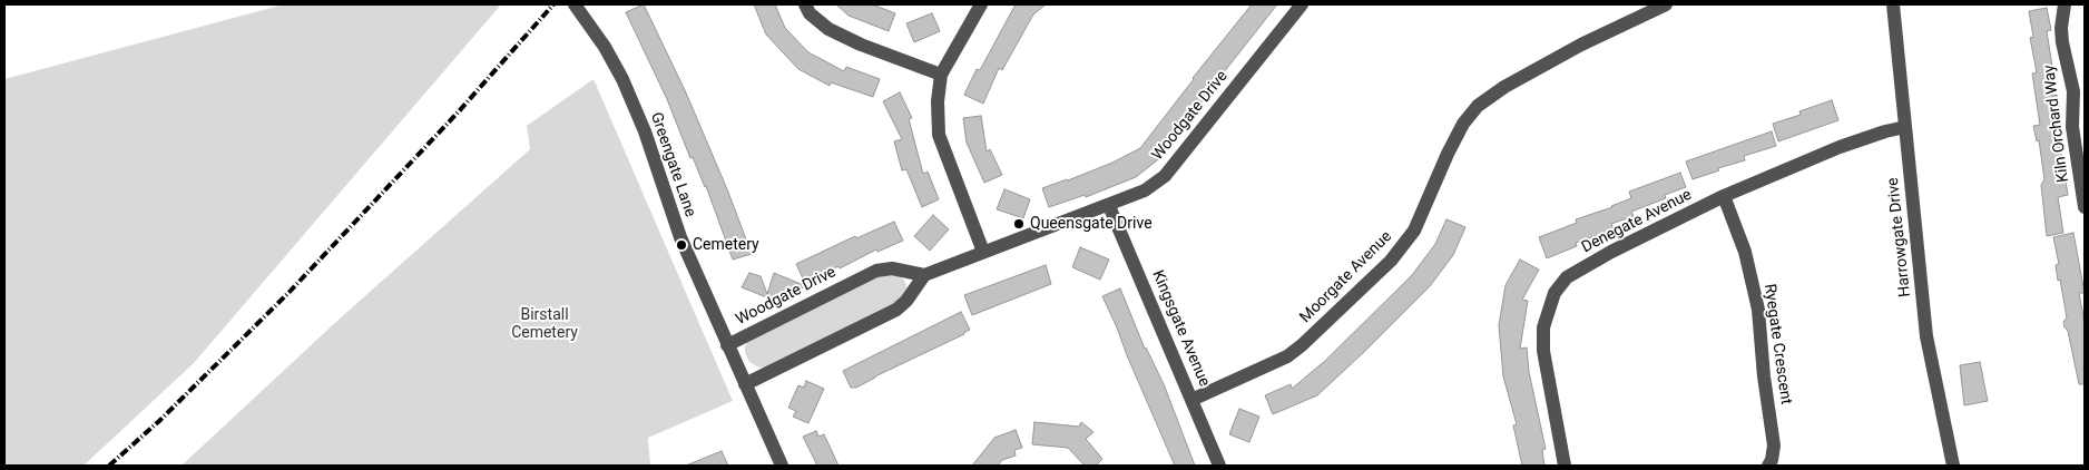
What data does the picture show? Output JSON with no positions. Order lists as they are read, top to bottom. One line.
{"streets":{"street":["Woodgate Drive","Kiln Orchard Way","Greengate Lane","Denegate Avenue","Harrowgate Drive","Moorgate Avenue","Kingsgate Avenue","Ryegate Crescent"]},"crossings":[["Woodgate Drive","Greengate Lane"],["Woodgate Drive","Kingsgate Avenue"],["Denegate Avenue","Harrowgate Drive"],["Denegate Avenue","Ryegate Crescent"],["Moorgate Avenue","Kingsgate Avenue"]],"parks":["Birstall Cemetery"],"places":["Queensgate Drive","Cemetery"]}
